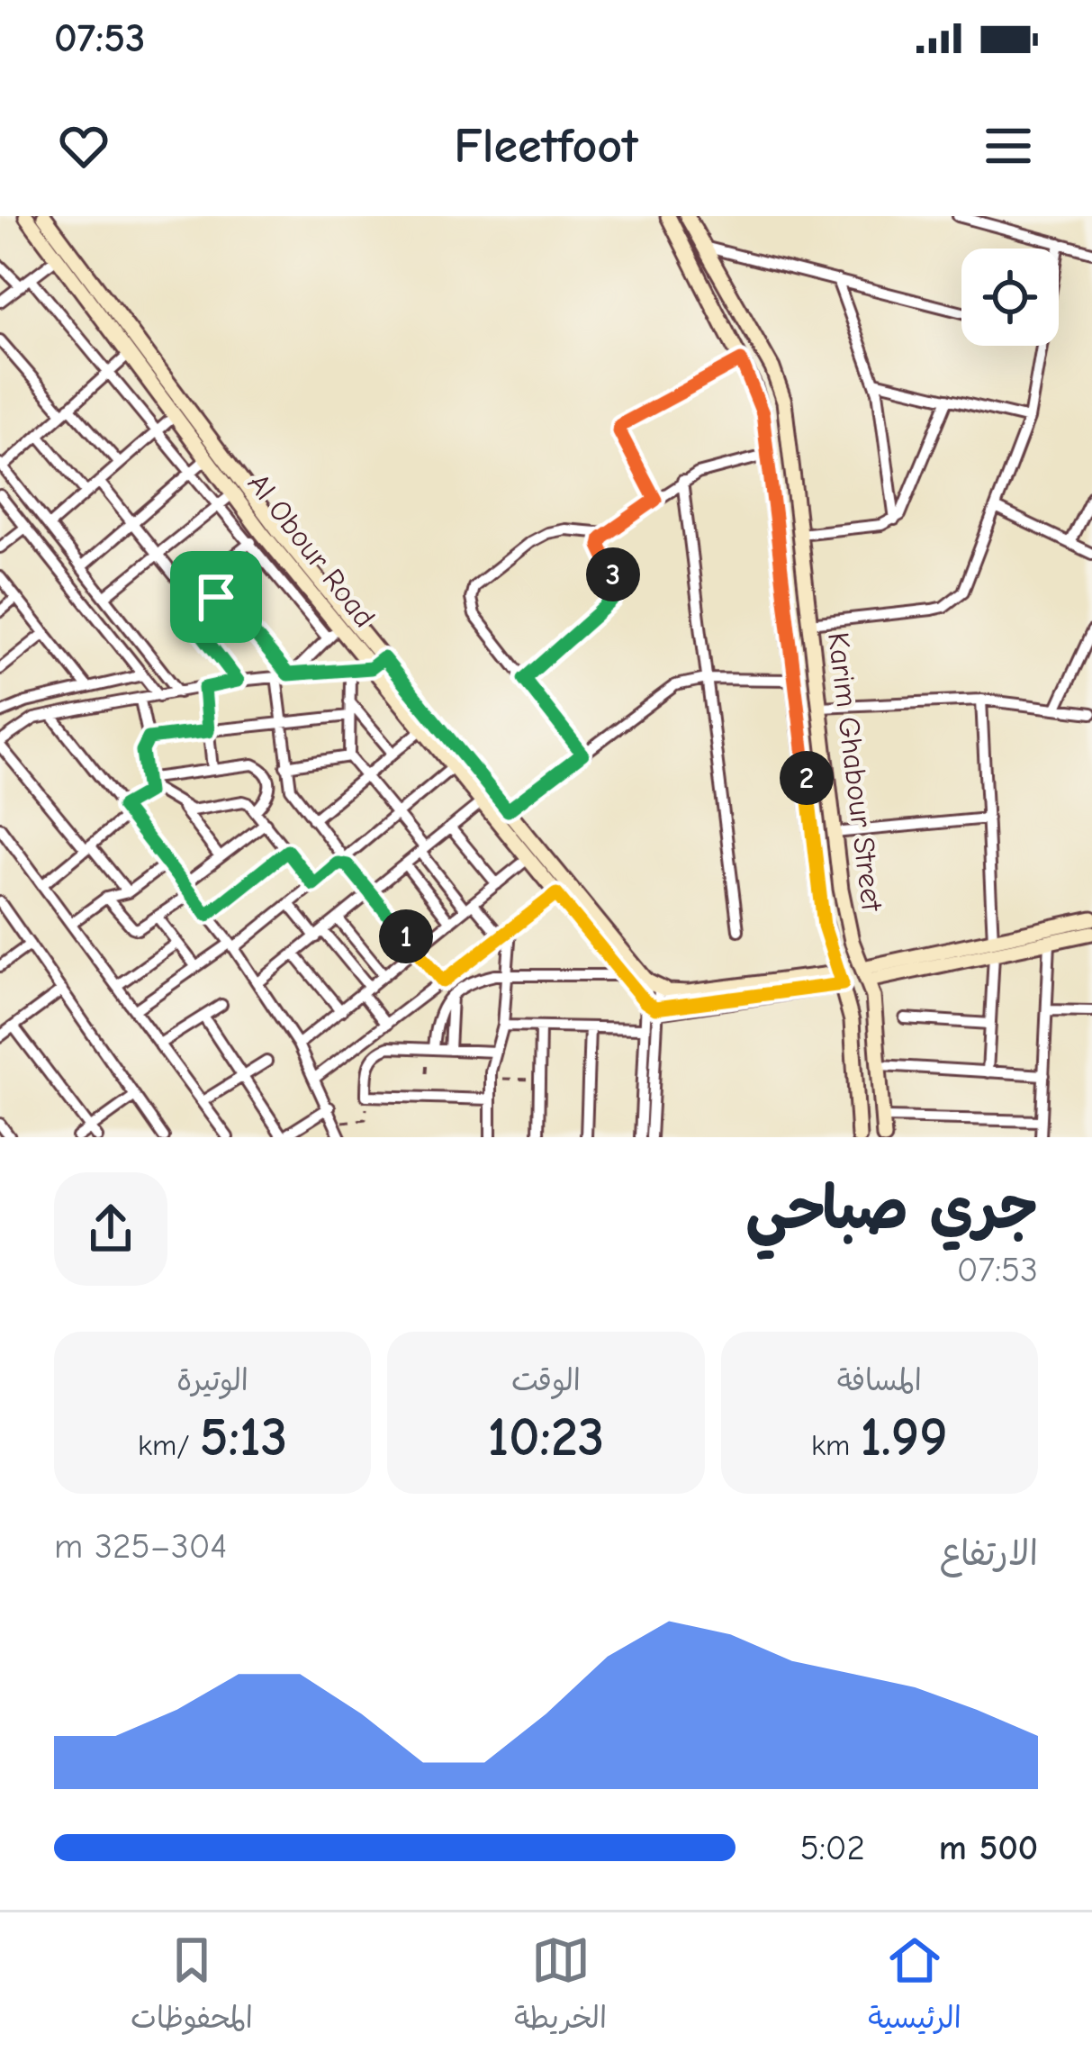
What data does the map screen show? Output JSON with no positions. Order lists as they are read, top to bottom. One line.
{"streets":{"street":["Al Obour Road","Karim Ghabour Street"]},"page":{"status":"07:53","header":"Fleetfoot","pins":["3","2","1"],"heading":["جري صباحي","07:53"],"stats":[["المسافة","1.99 km"],["الوقت","10:23"],["الوتيرة","5:13 /km"]],"chart":["الارتفاع","304–325 m"],"list":[{"name":"500 m","note":"5:02"}],"tabs":["الرئيسية","الخريطة","المحفوظات"]}}
